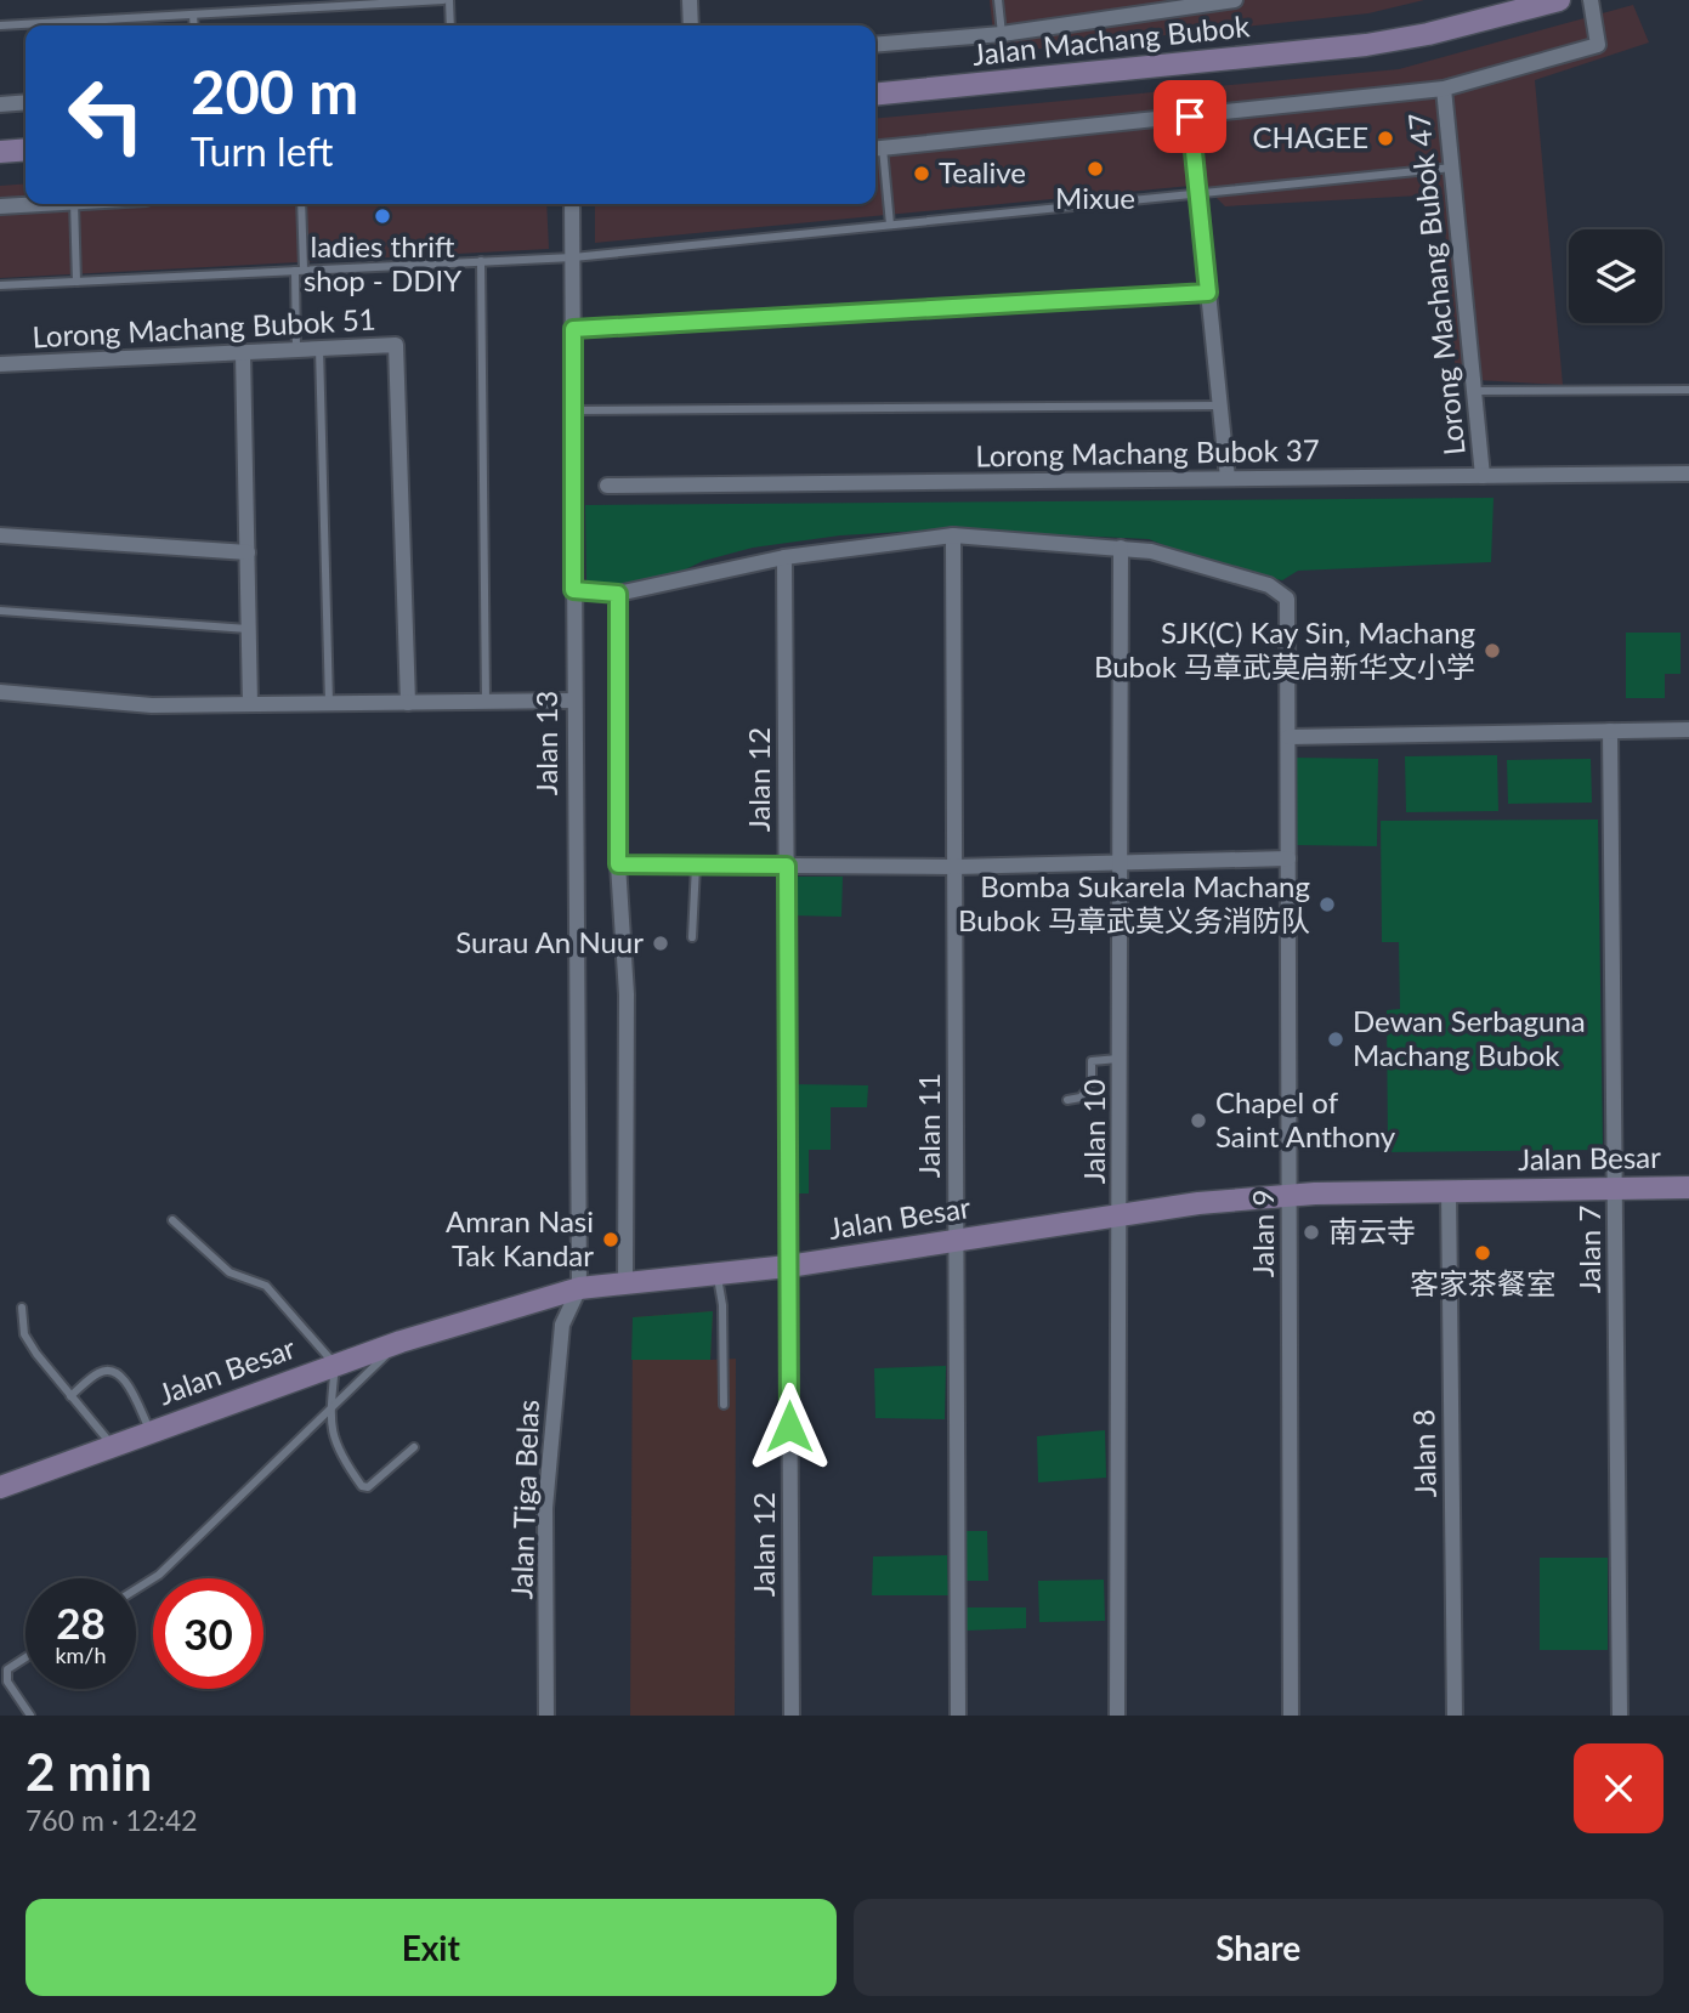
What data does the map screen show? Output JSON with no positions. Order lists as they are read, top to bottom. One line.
{"streets":{"main road":["Jalan Machang Bubok","Jalan Besar"],"street":["Lorong Machang Bubok 47","Lorong Machang Bubok 51","Lorong Machang Bubok 37","Jalan 13","Jalan 12","Jalan 11","Jalan 10","Jalan 9","Jalan 7","Jalan 8","Jalan Tiga Belas"]},"crossings":[["Lorong Machang Bubok 47","Lorong Machang Bubok 37"],["Jalan 13","Jalan Besar"],["Jalan 13","Jalan Tiga Belas"],["Jalan 12","Jalan Besar"],["Jalan 11","Jalan Besar"],["Jalan 10","Jalan Besar"],["Jalan 10","Jalan 9"],["Jalan Besar","Jalan 9"],["Jalan Besar","Jalan 7"],["Jalan Besar","Jalan 8"],["Jalan Besar","Jalan Tiga Belas"]],"places":["CHAGEE","Mixue","Tealive","ladies thrift shop - DDIY","SJK(C) Kay Sin, Machang Bubok 马章武莫启新华文小学","Bomba Sukarela Machang Bubok 马章武莫义务消防队","Surau An Nuur","Dewan Serbaguna Machang Bubok","Chapel of Saint Anthony","南云寺","Amran Nasi Tak Kandar","客家茶餐室"],"page":{"turn":["200 m","Turn left"],"speed":"28 km/h","limit":"30","heading":["2 min","760 m · 12:42"],"buttons":["Exit","Share"]}}
